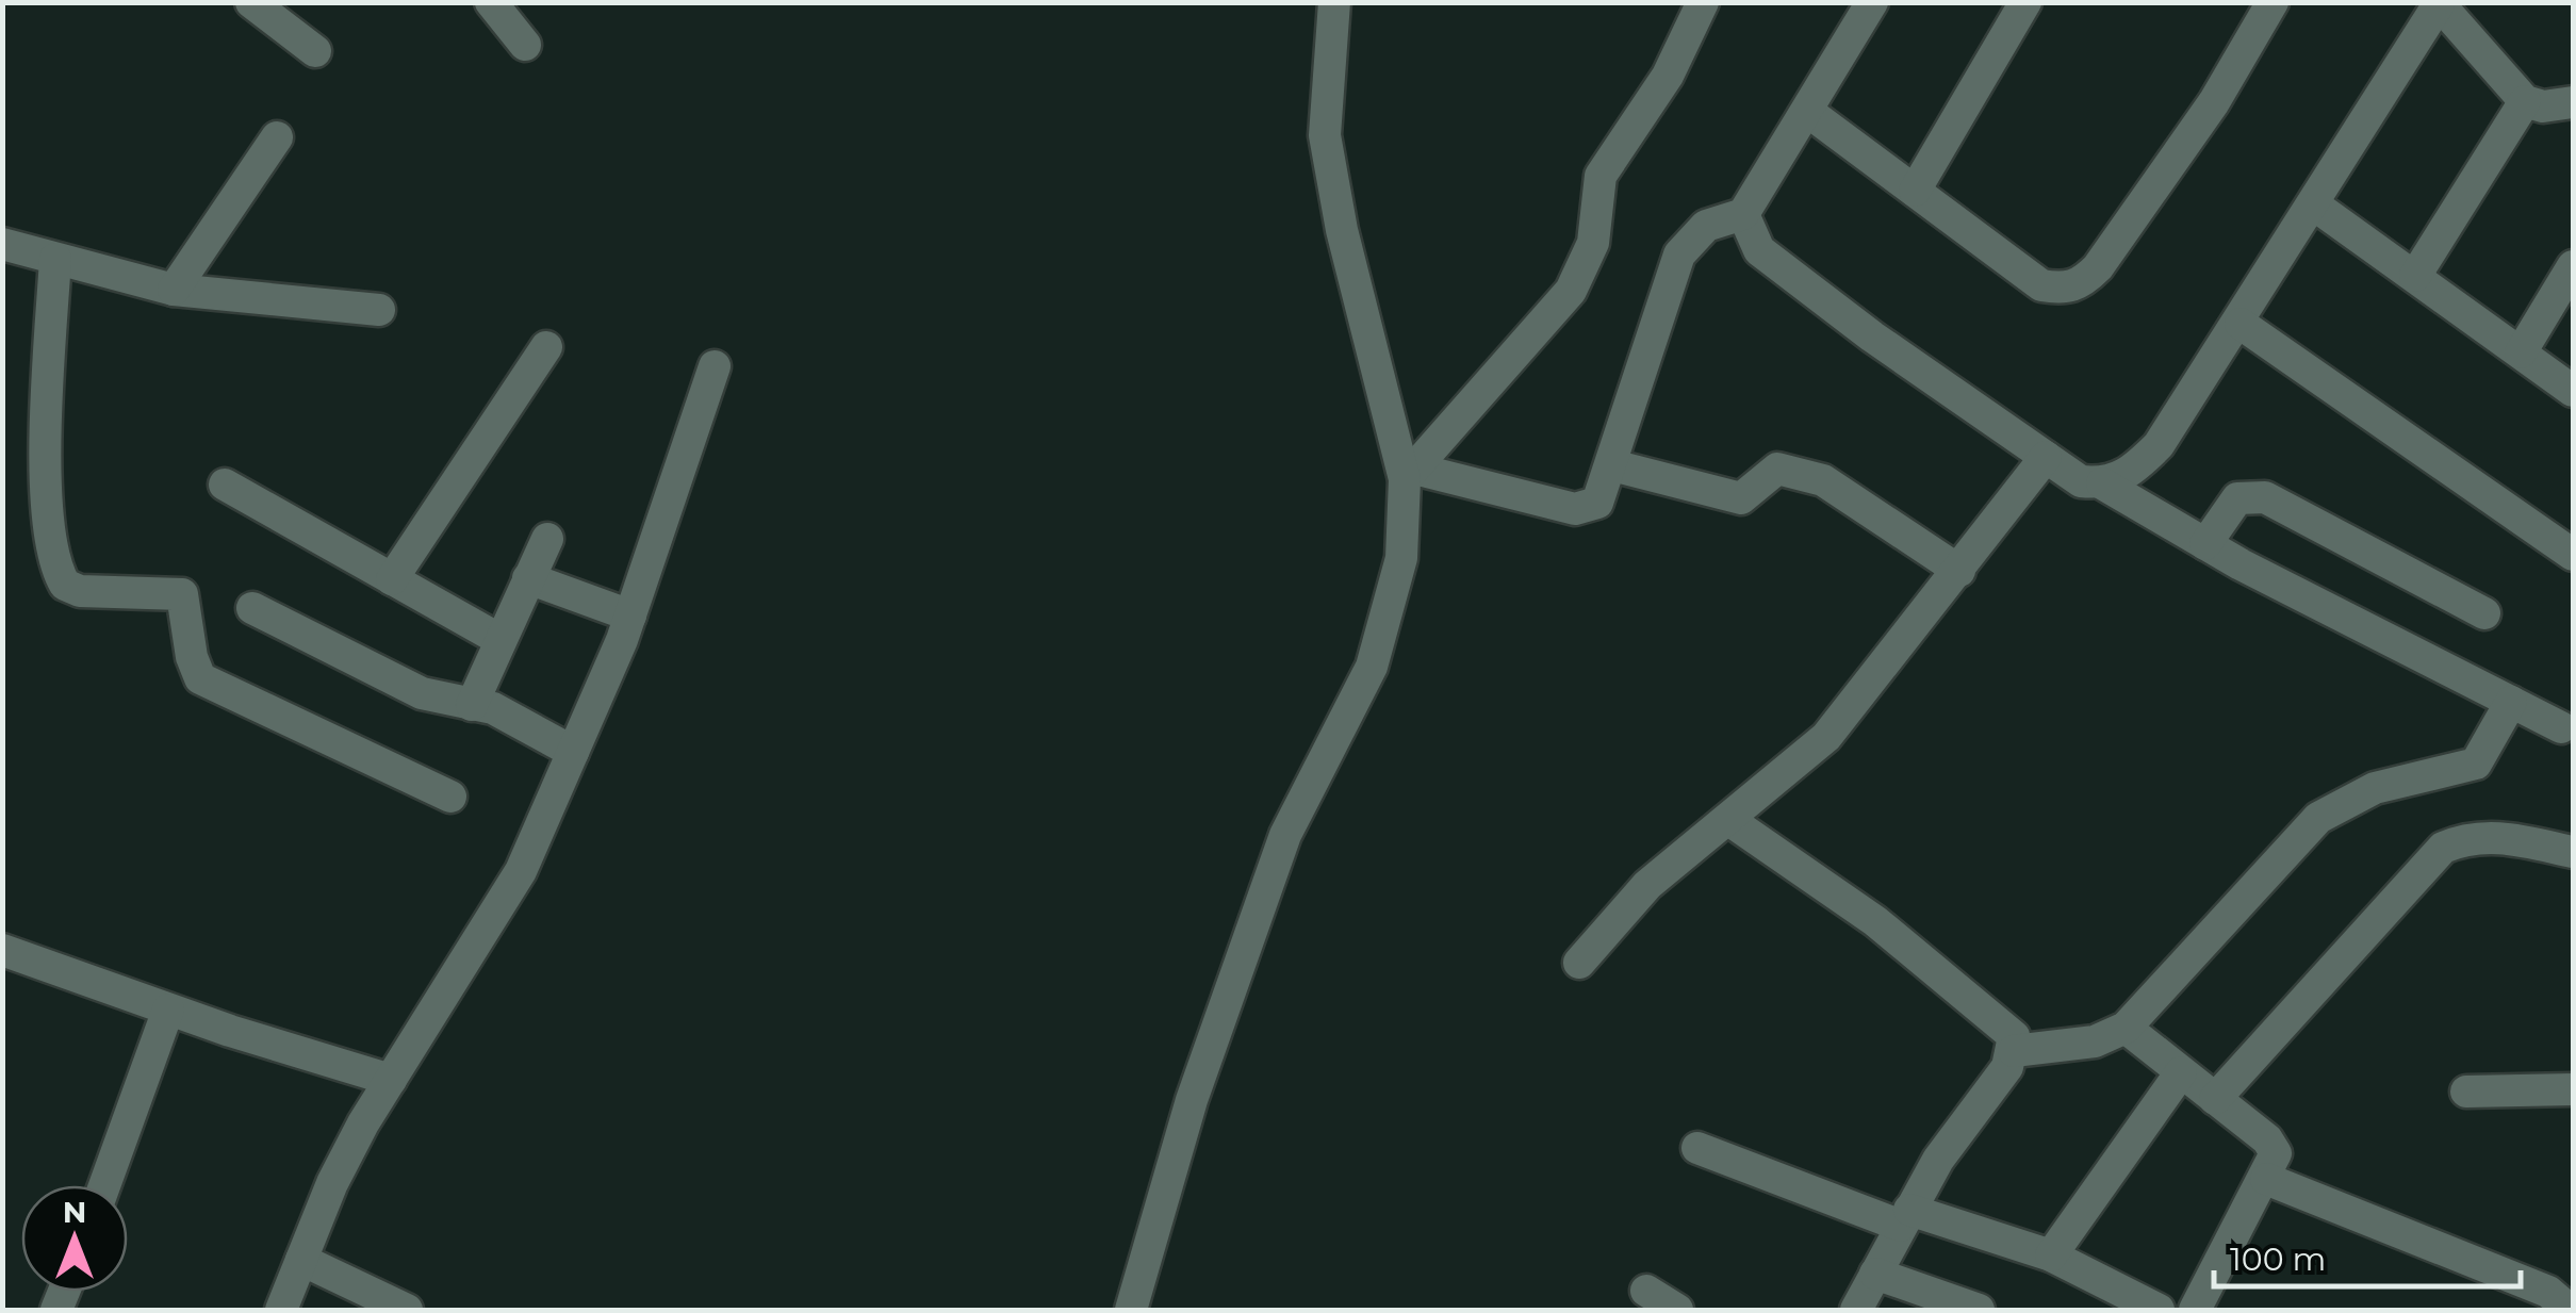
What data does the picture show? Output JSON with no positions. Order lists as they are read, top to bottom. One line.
{"scale_bar":"100 m","north":"top"}
